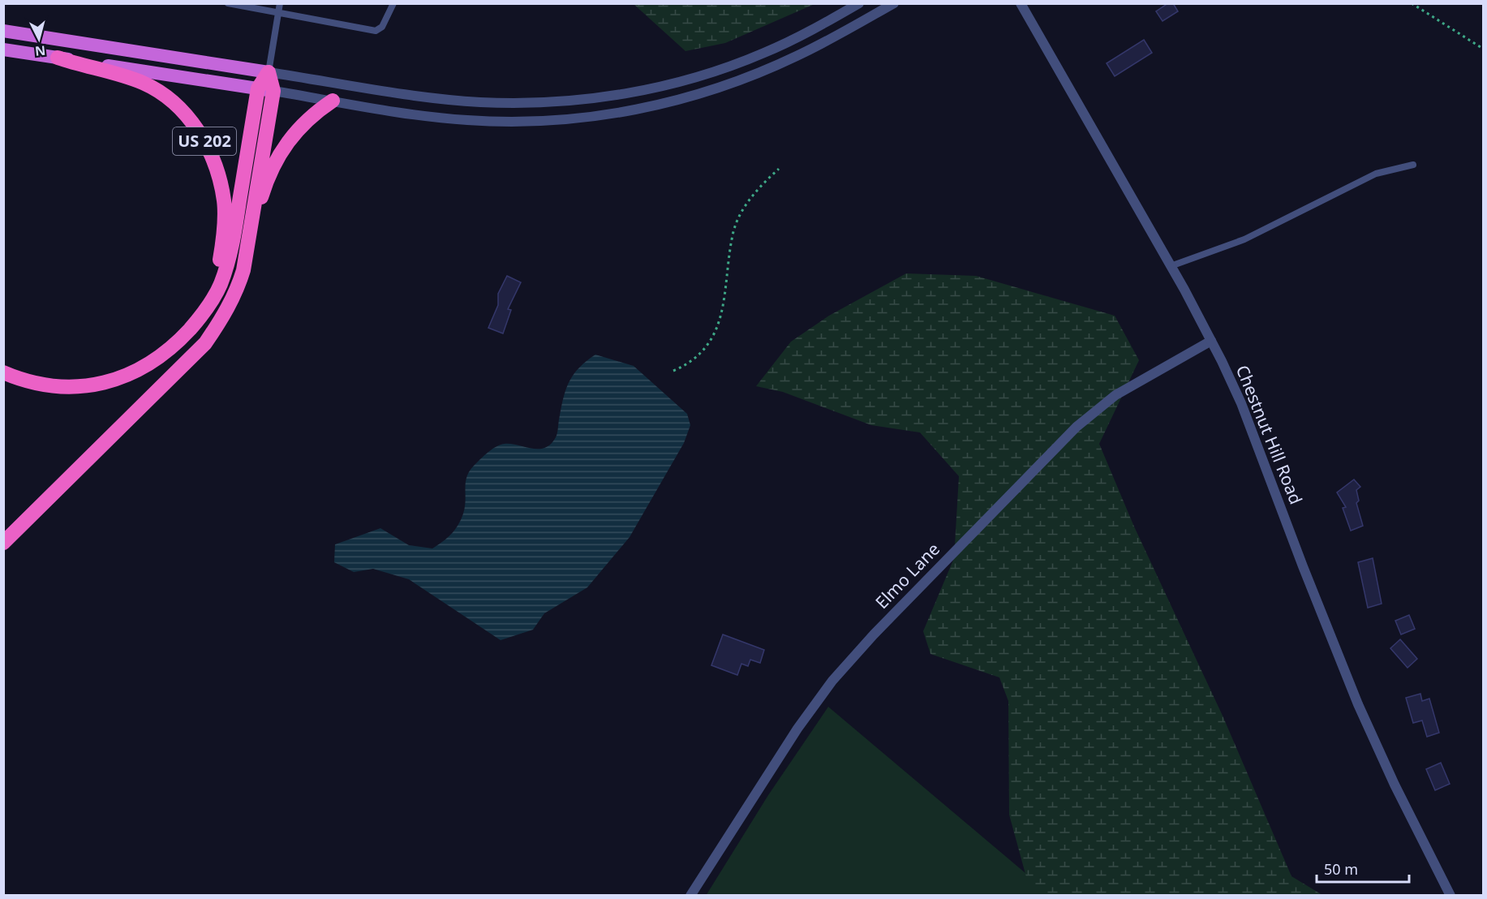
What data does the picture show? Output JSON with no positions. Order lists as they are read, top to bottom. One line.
{"streets":{"highway":["US 202"],"street":["Chestnut Hill Road","Elmo Lane"]},"crossings":[["Chestnut Hill Road","Elmo Lane"]],"scale_bar":"50 m","north":"bottom"}
